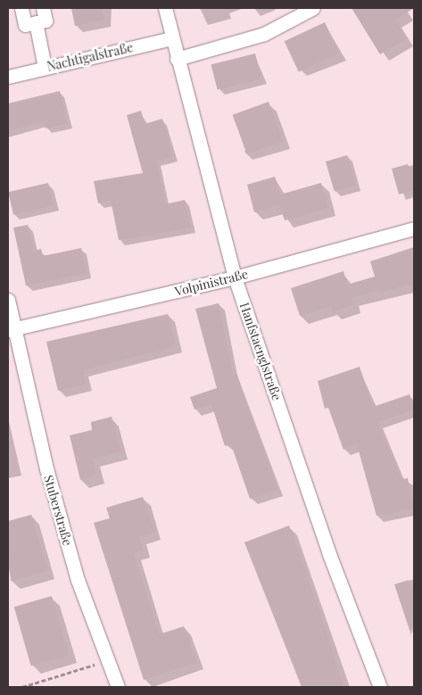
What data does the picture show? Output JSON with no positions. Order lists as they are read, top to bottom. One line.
{"streets":{"street":["Nachtigalstraße","Volpinistraße","Hanfstaenglstraße","Stuberstraße"]},"crossings":[["Nachtigalstraße","Hanfstaenglstraße"],["Volpinistraße","Hanfstaenglstraße"],["Volpinistraße","Stuberstraße"]]}
